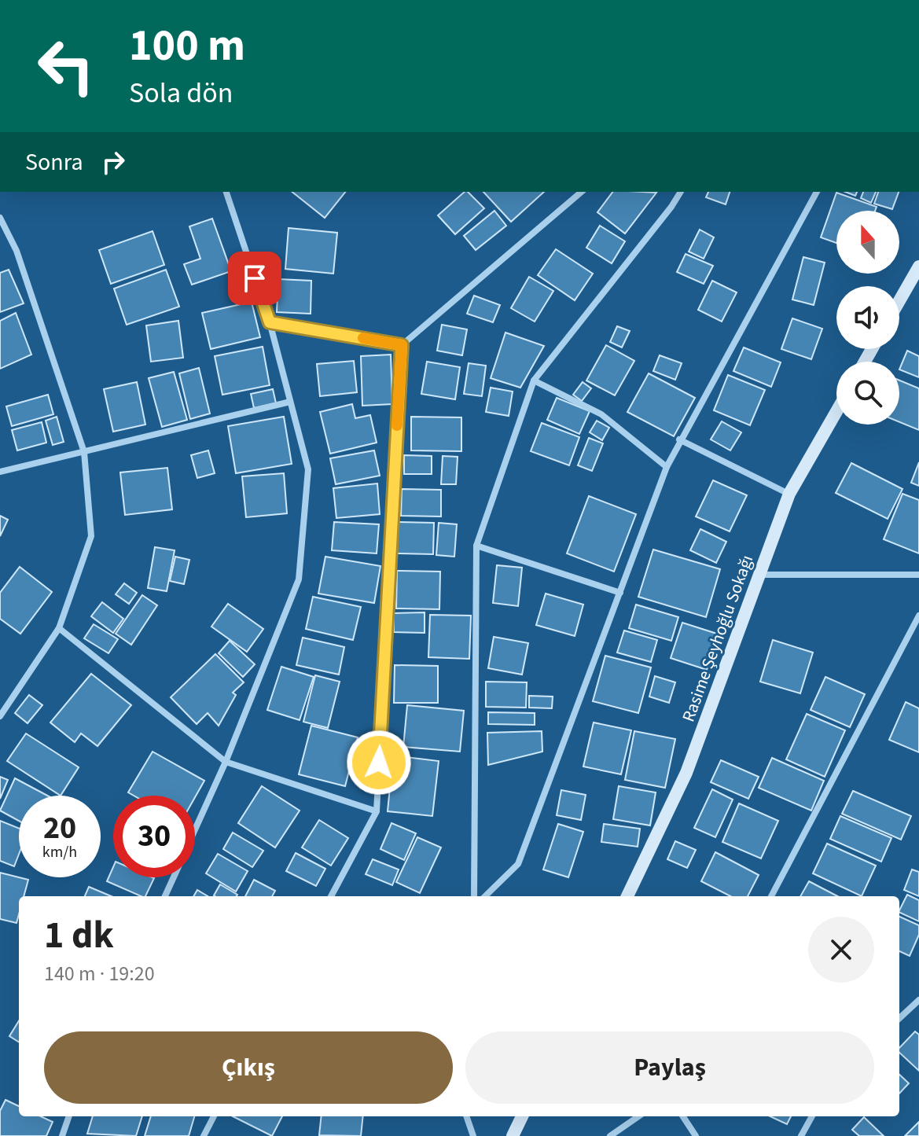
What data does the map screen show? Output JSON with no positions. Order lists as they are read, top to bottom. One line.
{"streets":{"main road":["Rasime Şeyhoğlu Sokağı"]},"north":"top","page":{"turn":["100 m","Sola dön"],"then":"Sonra","speed":"20 km/h","limit":"30","heading":["1 dk","140 m · 19:20"],"buttons":["Çıkış","Paylaş"]}}
